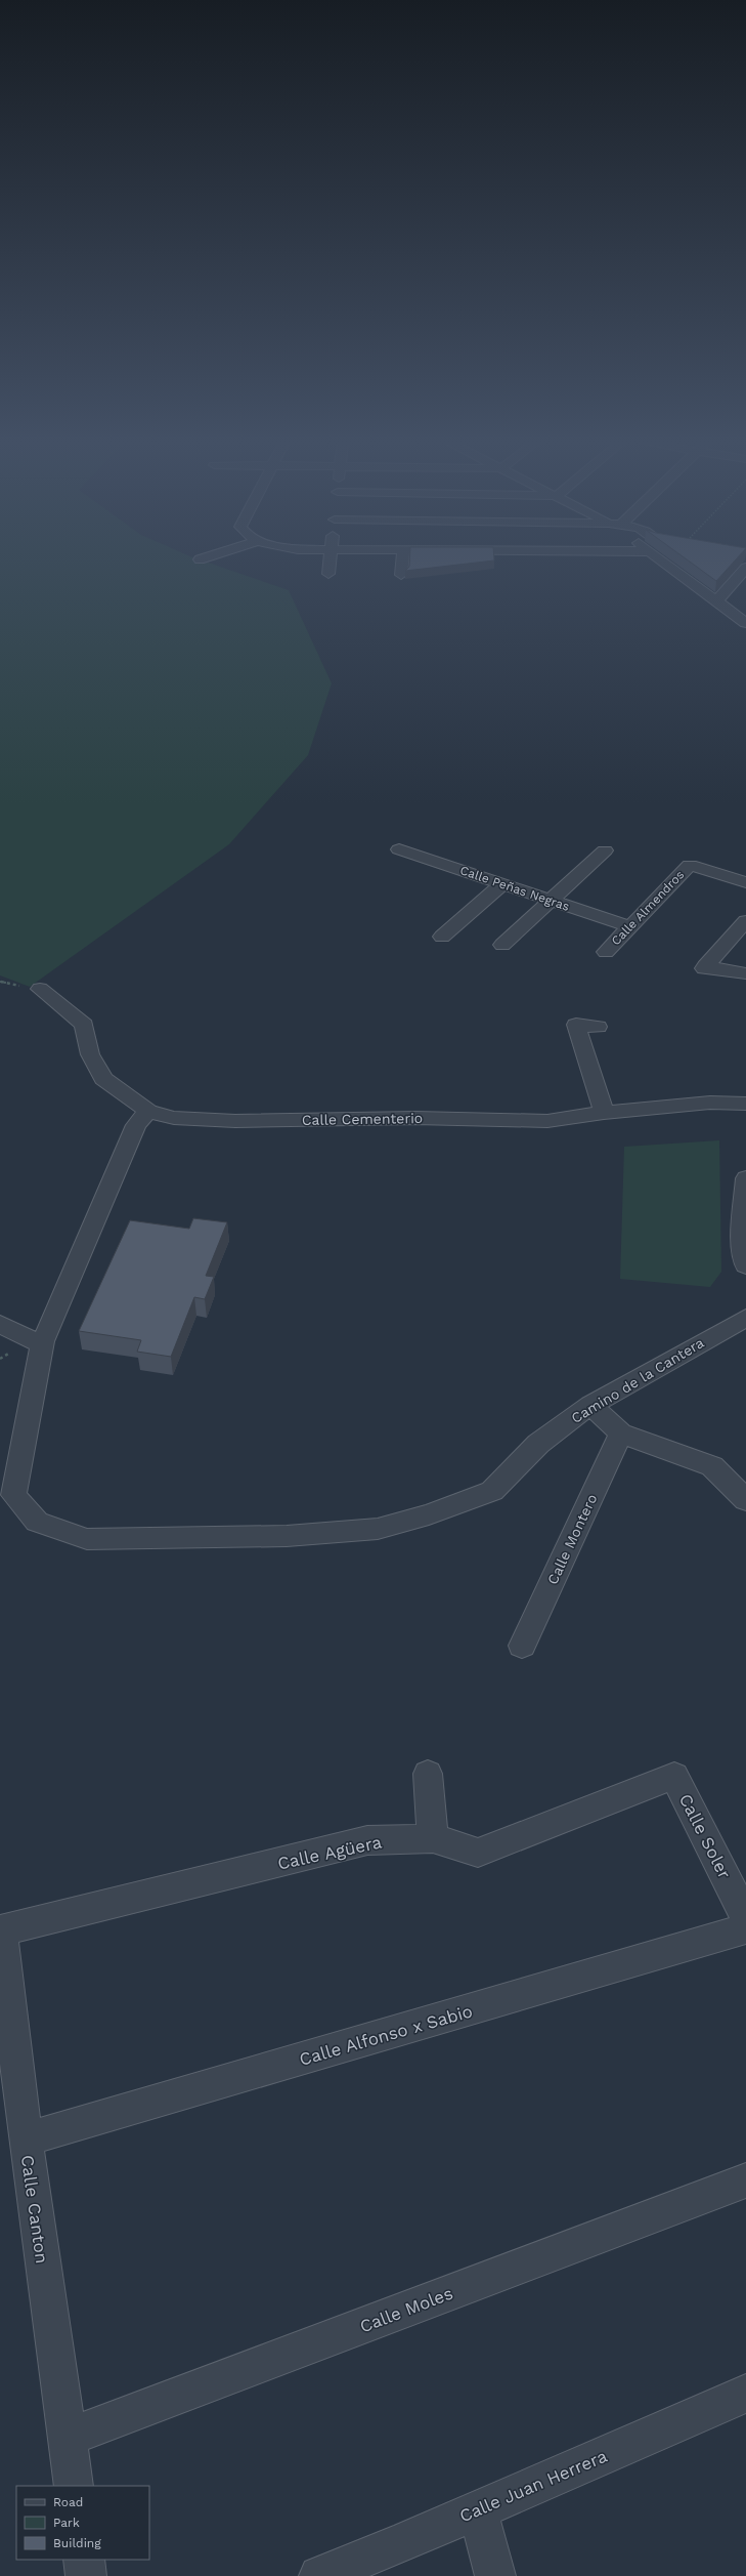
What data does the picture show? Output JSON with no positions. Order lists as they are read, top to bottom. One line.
{"streets":{"street":["Calle Peñas Negras","Calle Almendros","Calle Cementerio","Camino de la Cantera","Calle Montero","Calle Soler","Calle Agüera","Calle Alfonso x Sabio","Calle Canton","Calle Moles","Calle Juan Herrera"]},"crossings":[["Calle Peñas Negras","Calle Almendros"],["Calle Soler","Calle Agüera"],["Calle Agüera","Calle Canton"],["Calle Alfonso x Sabio","Calle Canton"],["Calle Canton","Calle Moles"]],"legend":["Road","Park","Building"]}
